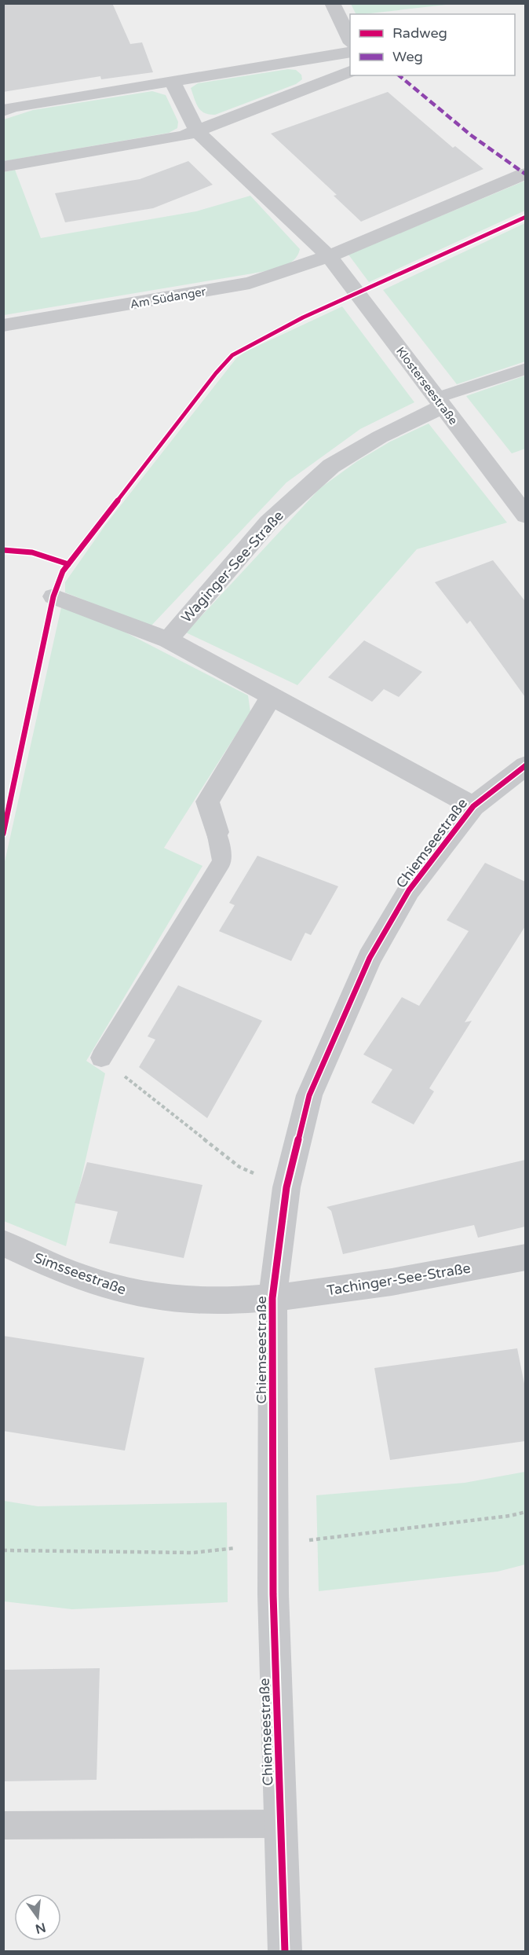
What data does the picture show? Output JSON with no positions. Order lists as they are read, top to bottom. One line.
{"streets":{"street":["Am Südanger","Klosterseestraße","Waginger-See-Straße","Chiemseestraße","Simsseestraße","Tachinger-See-Straße"]},"crossings":[["Am Südanger","Klosterseestraße"],["Klosterseestraße","Waginger-See-Straße"],["Chiemseestraße","Simsseestraße"],["Chiemseestraße","Tachinger-See-Straße"],["Simsseestraße","Tachinger-See-Straße"]],"legend":["Radweg","Weg"],"north":"bottom"}
